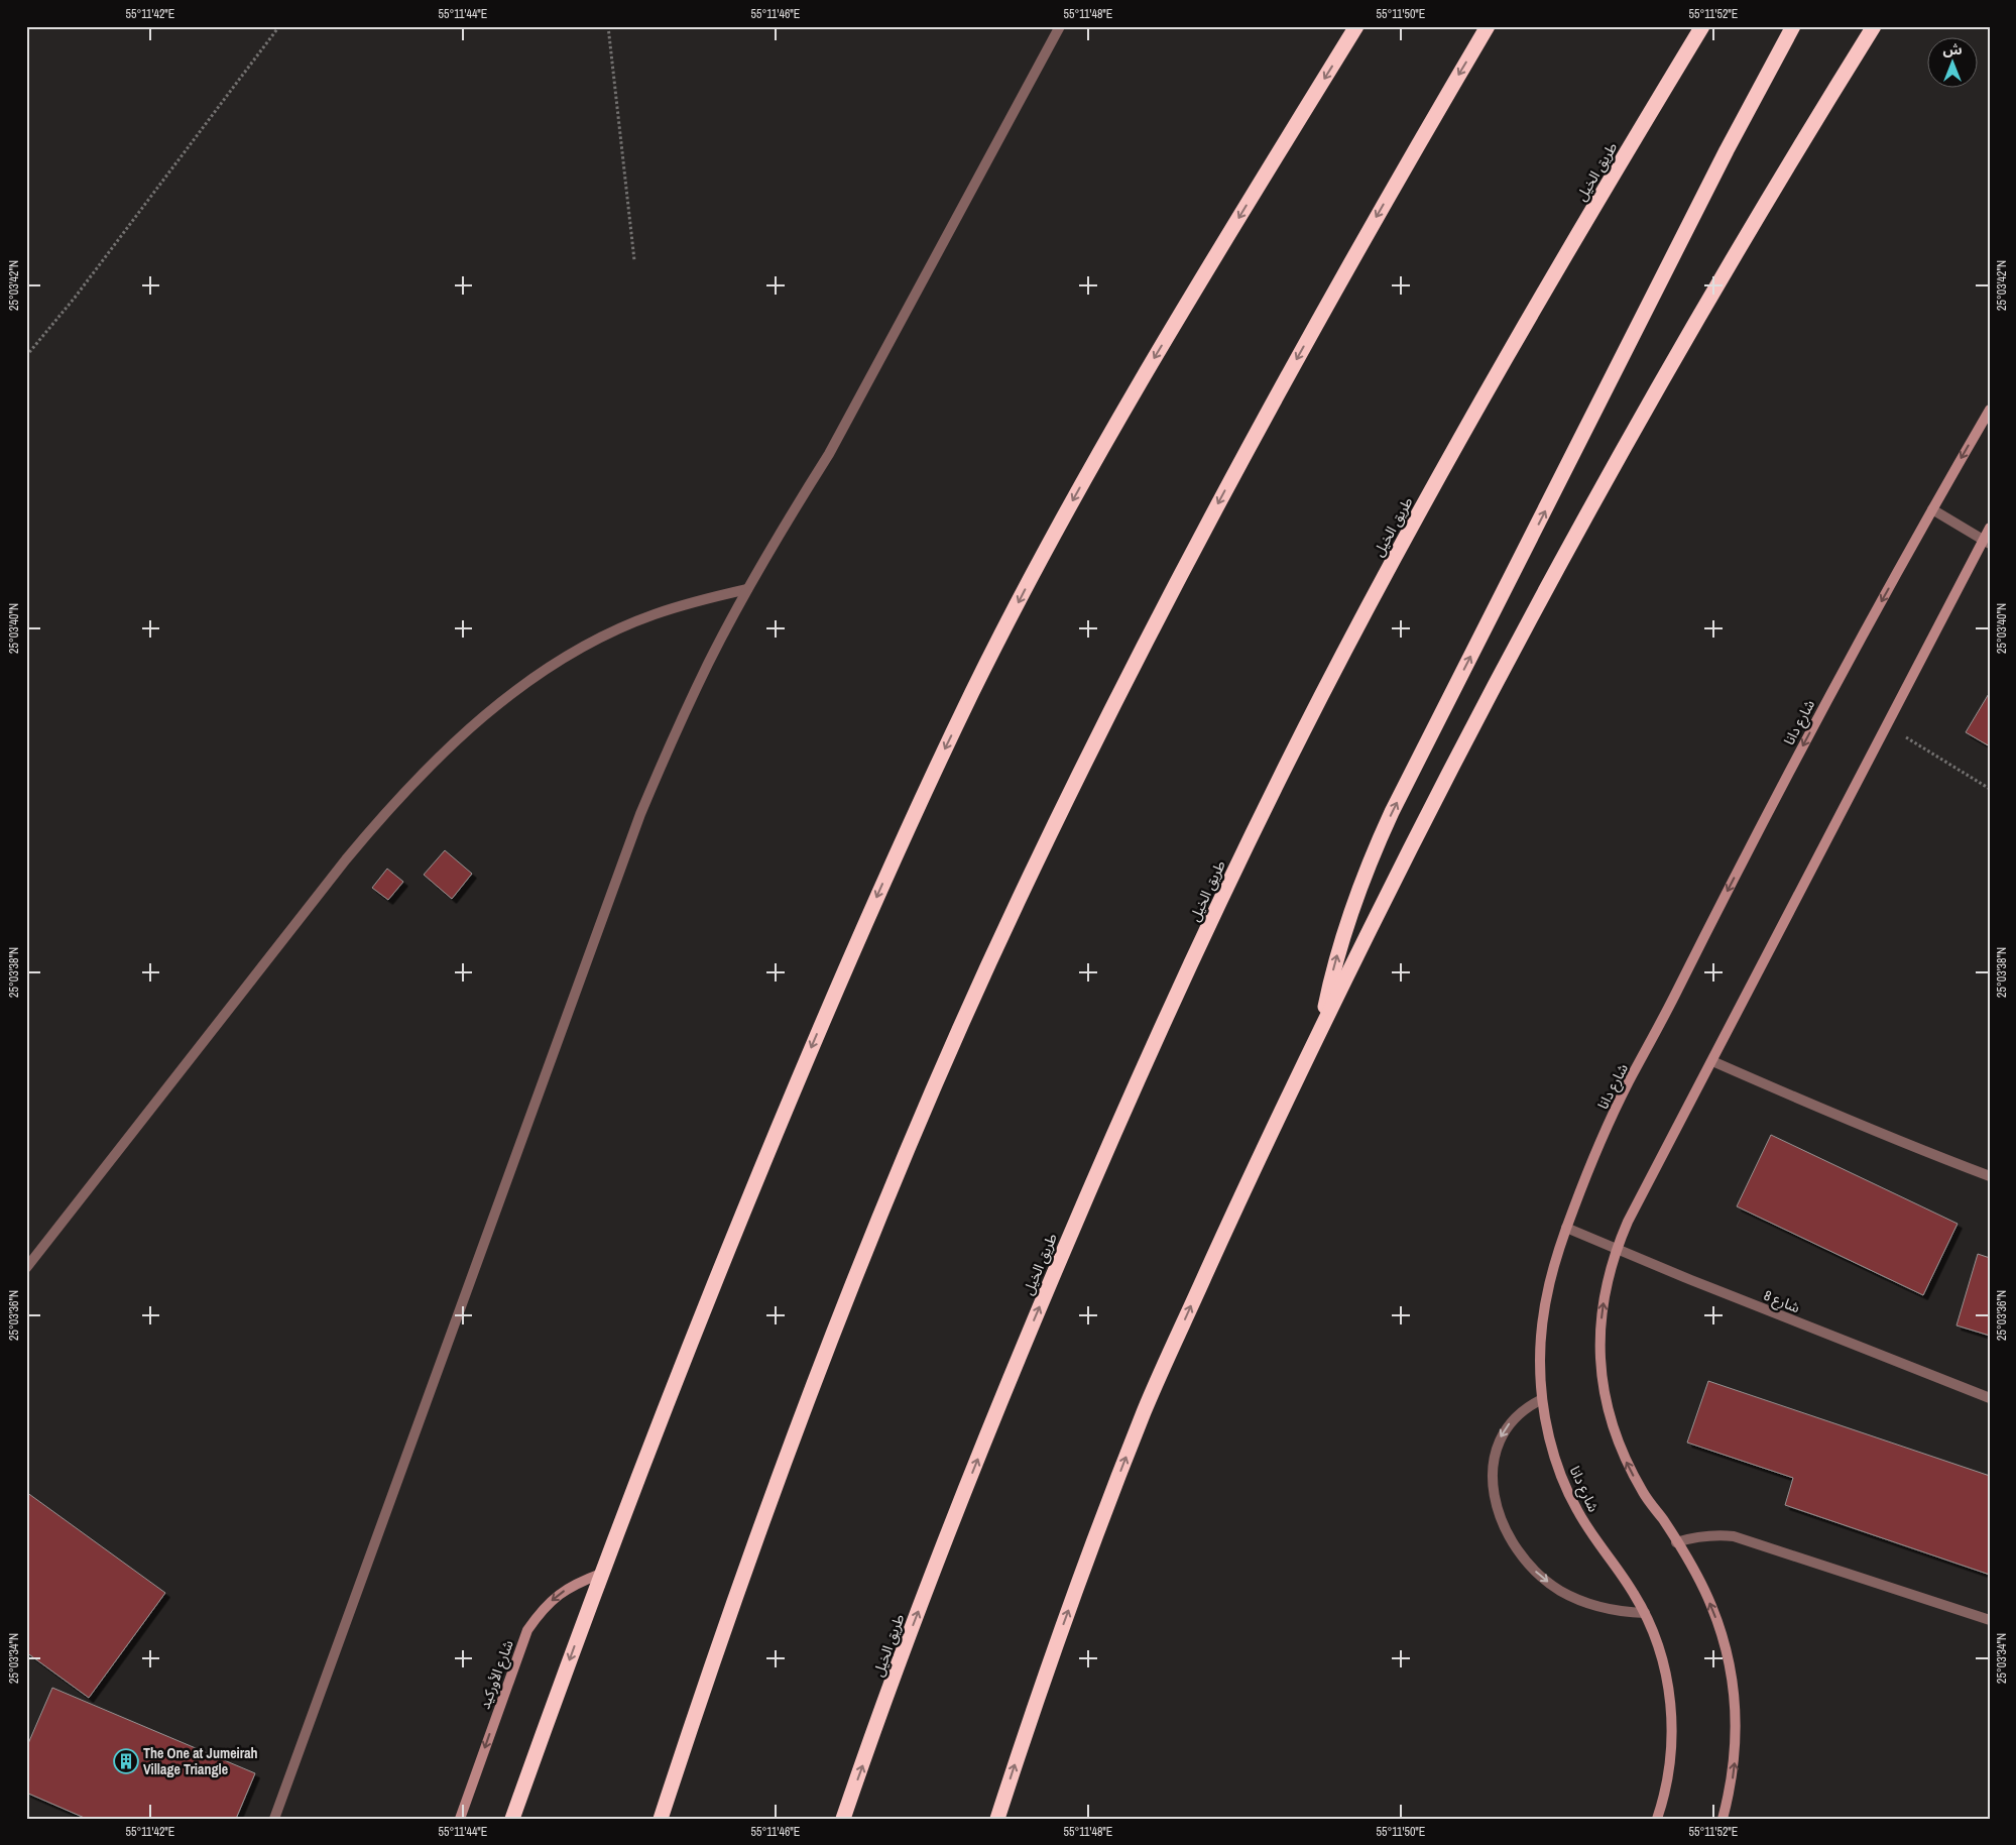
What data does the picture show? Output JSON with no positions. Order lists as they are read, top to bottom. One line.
{"streets":{"highway":["طريق الخيل"],"street":["شارع دانا","شارع 8","شارع الأوركيد"]},"crossings":[["شارع دانا","شارع 8"]],"one_way":["شارع الأوركيد"],"places":{"building":["The One at Jumeirah Village Triangle"]},"north":"top","coordinates":["55°11'42\"E","55°11'44\"E","55°11'46\"E","55°11'48\"E","55°11'50\"E","55°11'52\"E","25°03'42\"N","25°03'40\"N","25°03'38\"N","25°03'36\"N","25°03'34\"N"]}
